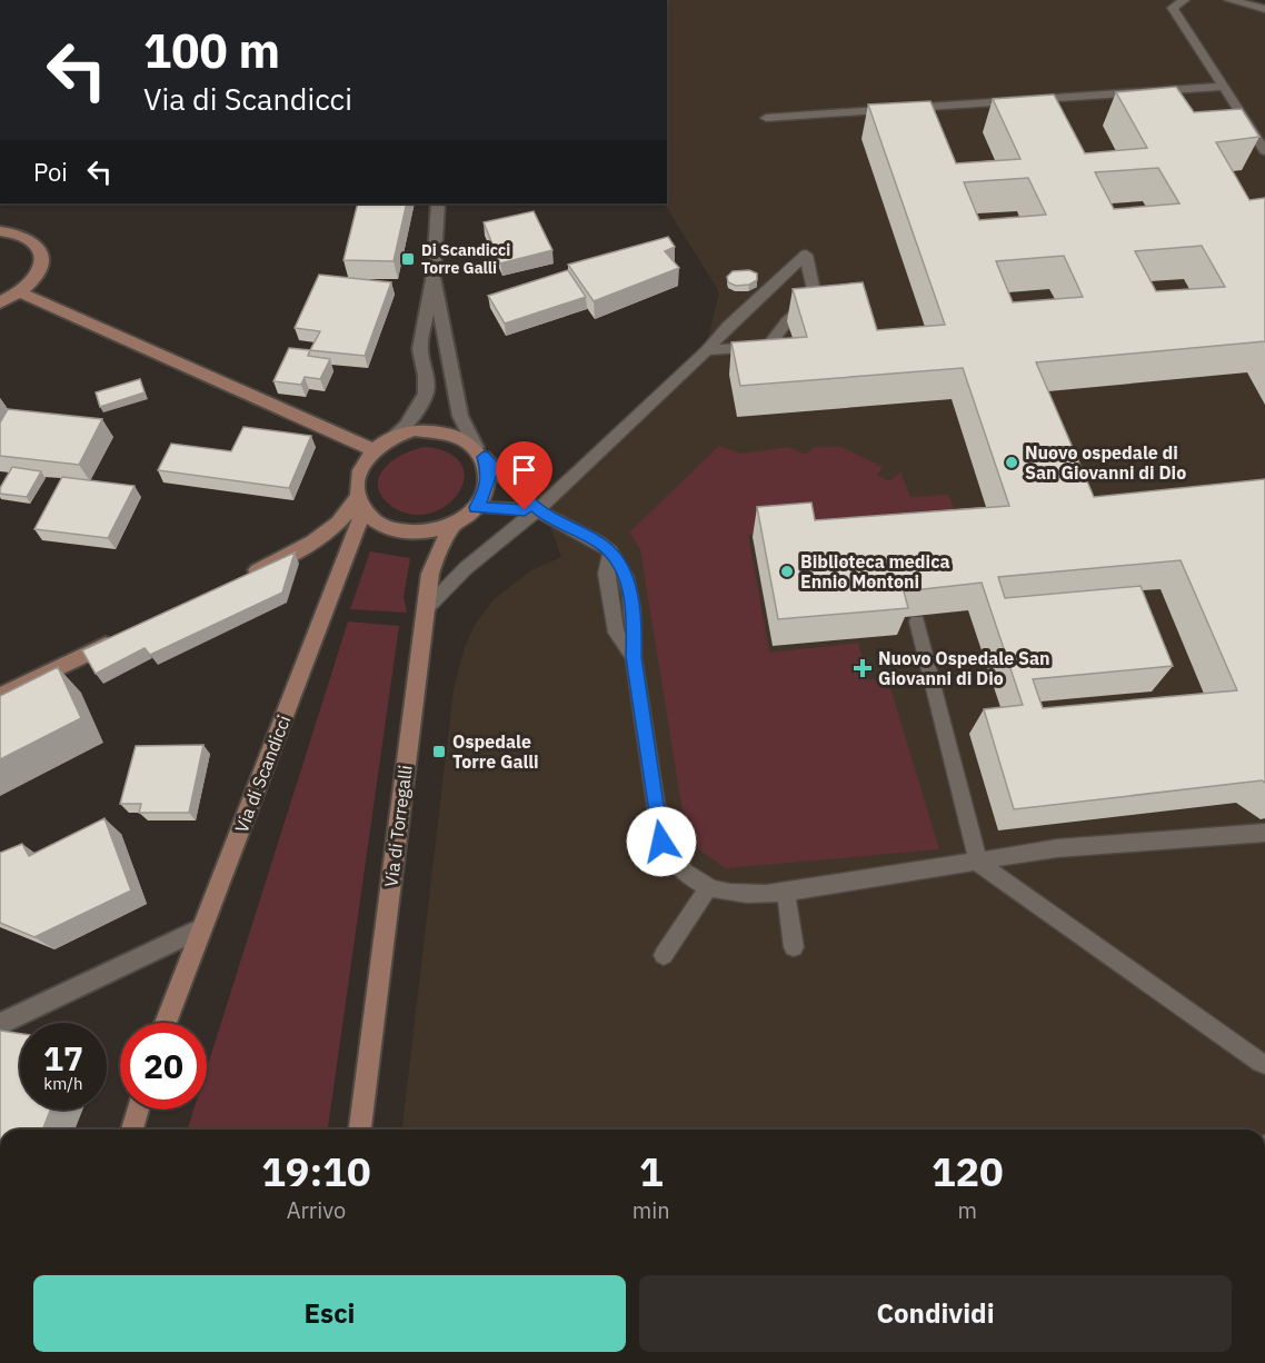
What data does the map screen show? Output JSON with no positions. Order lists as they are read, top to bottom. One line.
{"streets":{"main road":["Via di Scandicci","Via di Torregalli"]},"crossings":[["Via di Scandicci","Via di Torregalli"]],"places":{"transit":["Di Scandicci Torre Galli","Ospedale Torre Galli"],"other":["Nuovo ospedale di San Giovanni di Dio","Biblioteca medica Ennio Montoni"],"health":["Nuovo Ospedale San Giovanni di Dio"]},"page":{"turn":["100 m","Via di Scandicci"],"then":"Poi","speed":"17 km/h","limit":"20","eta":["19:10","Arrivo","1","min","120","m"],"buttons":["Esci","Condividi"]}}
